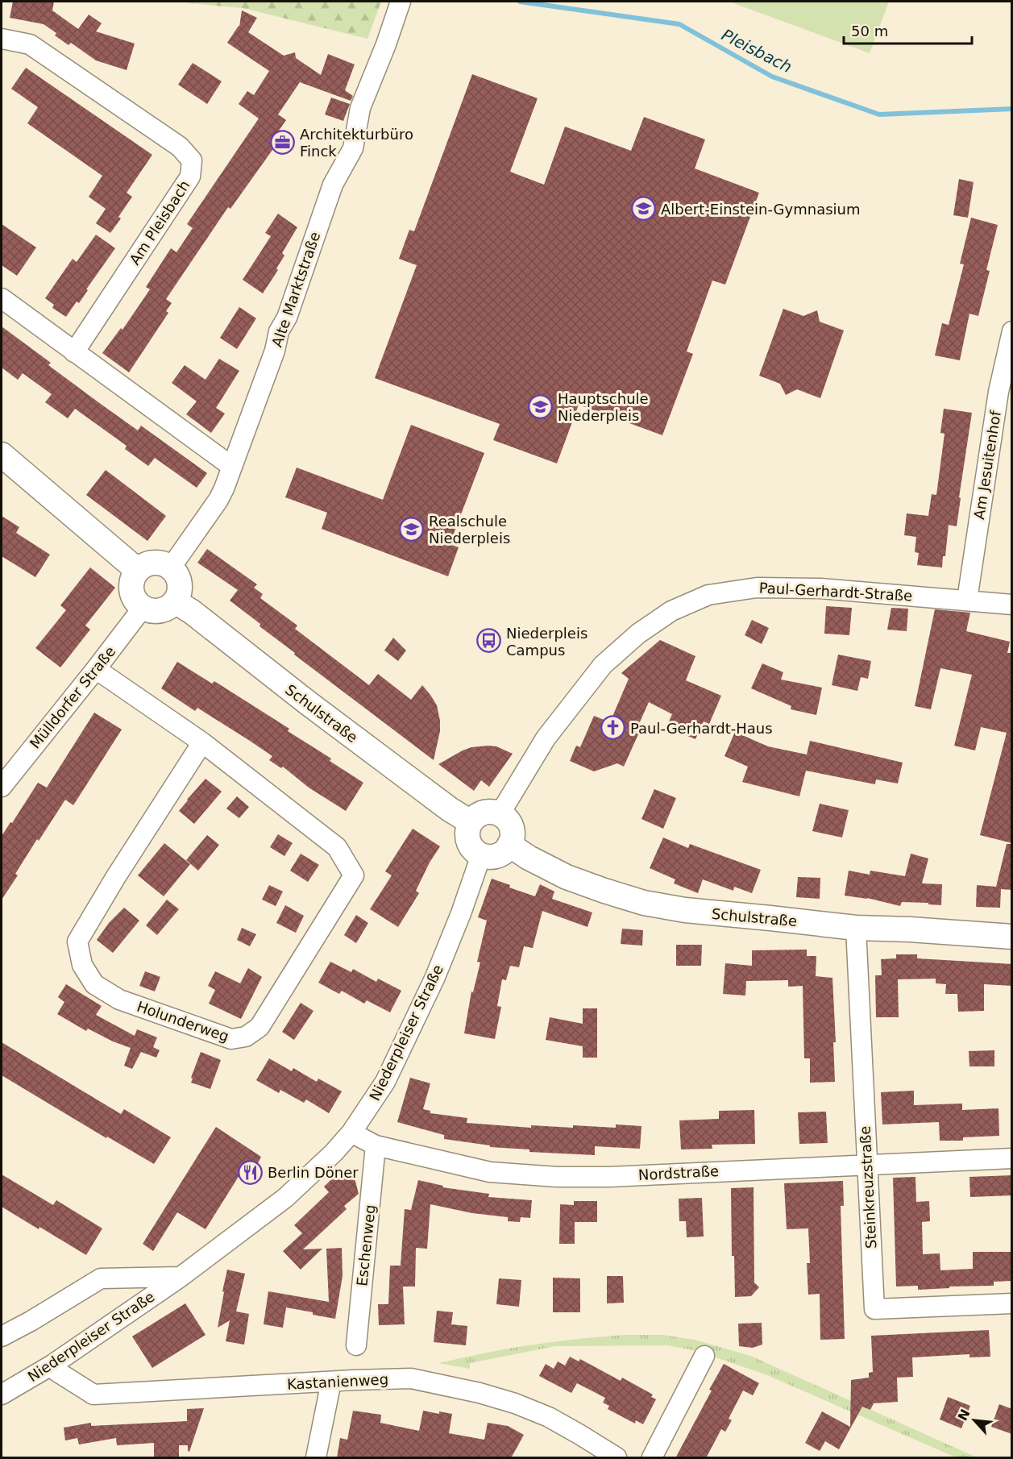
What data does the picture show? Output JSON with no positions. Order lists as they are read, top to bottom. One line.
{"streets":{"street":["Am Pleisbach","Alte Marktstraße","Am Jesuitenhof","Paul-Gerhardt-Straße","Mülldorfer Straße","Schulstraße","Holunderweg","Niederpleiser Straße","Nordstraße","Steinkreuzstraße","Eschenweg","Kastanienweg"]},"crossings":[["Alte Marktstraße","Mülldorfer Straße"],["Alte Marktstraße","Schulstraße"],["Am Jesuitenhof","Paul-Gerhardt-Straße"],["Paul-Gerhardt-Straße","Schulstraße"],["Paul-Gerhardt-Straße","Niederpleiser Straße"],["Mülldorfer Straße","Schulstraße"],["Mülldorfer Straße","Holunderweg"],["Schulstraße","Niederpleiser Straße"],["Schulstraße","Steinkreuzstraße"],["Niederpleiser Straße","Nordstraße"],["Niederpleiser Straße","Kastanienweg"],["Nordstraße","Steinkreuzstraße"],["Nordstraße","Eschenweg"]],"water":["Pleisbach"],"places":{"office":["Architekturbüro Finck"],"school or university":["Albert-Einstein-Gymnasium","Hauptschule Niederpleis","Realschule Niederpleis"],"bus stop":["Niederpleis Campus"],"church":["Paul-Gerhardt-Haus"],"restaurant":["Berlin Döner"]},"scale_bar":"50 m","north":"top left"}
